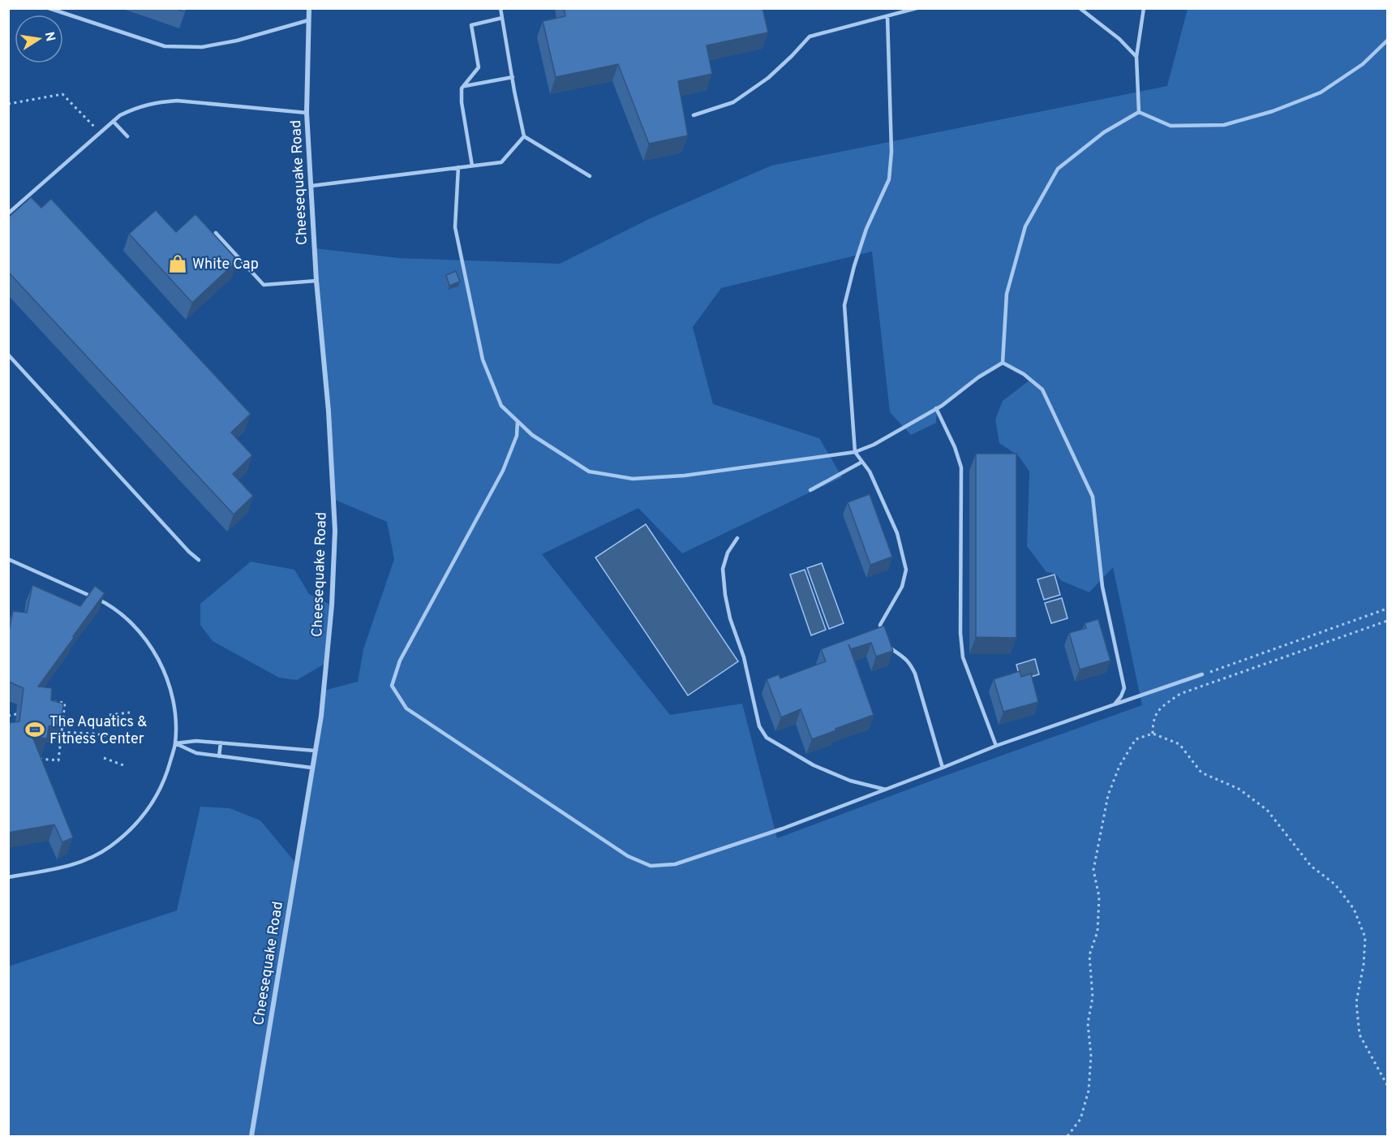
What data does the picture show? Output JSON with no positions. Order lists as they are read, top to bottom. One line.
{"streets":{"street":["Cheesequake Road"]},"places":{"shop":["White Cap"],"sports":["The Aquatics & Fitness Center"]},"north":"right"}
